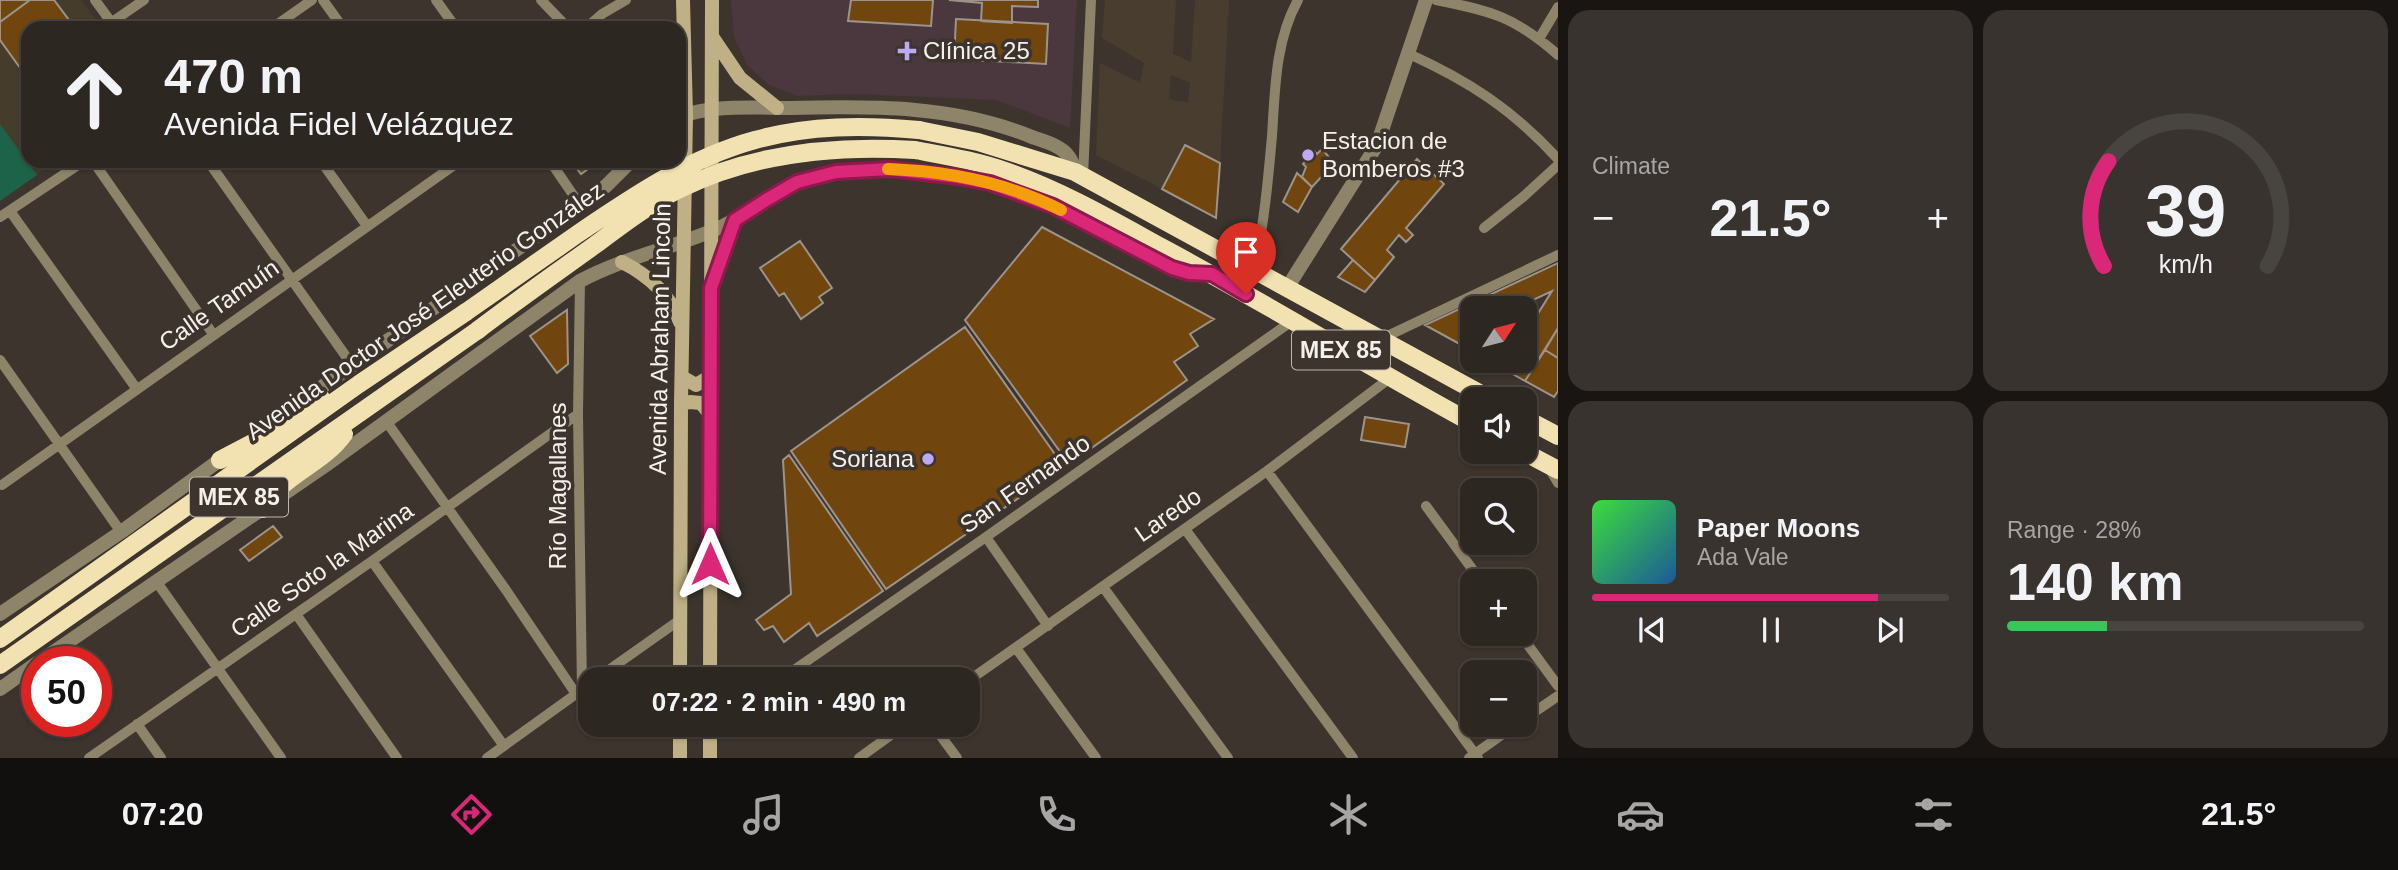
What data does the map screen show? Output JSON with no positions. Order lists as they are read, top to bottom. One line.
{"streets":{"highway":["Avenida Doctor José Eleuterio González","MEX 85"],"main road":["Avenida Abraham Lincoln"],"street":["Calle Tamuín","San Fernando","Río Magallanes","Laredo","Calle Soto la Marina"]},"crossings":[["Avenida Doctor José Eleuterio González","MEX 85"],["MEX 85","San Fernando"],["MEX 85","Laredo"],["Río Magallanes","Calle Soto la Marina"]],"places":{"health":["Clínica 25"],"other":["Estacion de Bomberos #3","Soriana"]},"north":"top right","page":{"tile":["Climate",["Range · 28%","140 km"]],"turn":["470 m","Avenida Fidel Velázquez"],"heat":["−","21.5°","+"],"map_buttons":["+","−"],"song":["Paper Moons","Ada Vale"],"limit":"50","trip":"07:22 · 2 min · 490 m","tabs":["07:20","21.5°"],"gauge":["39","km/h"]}}
